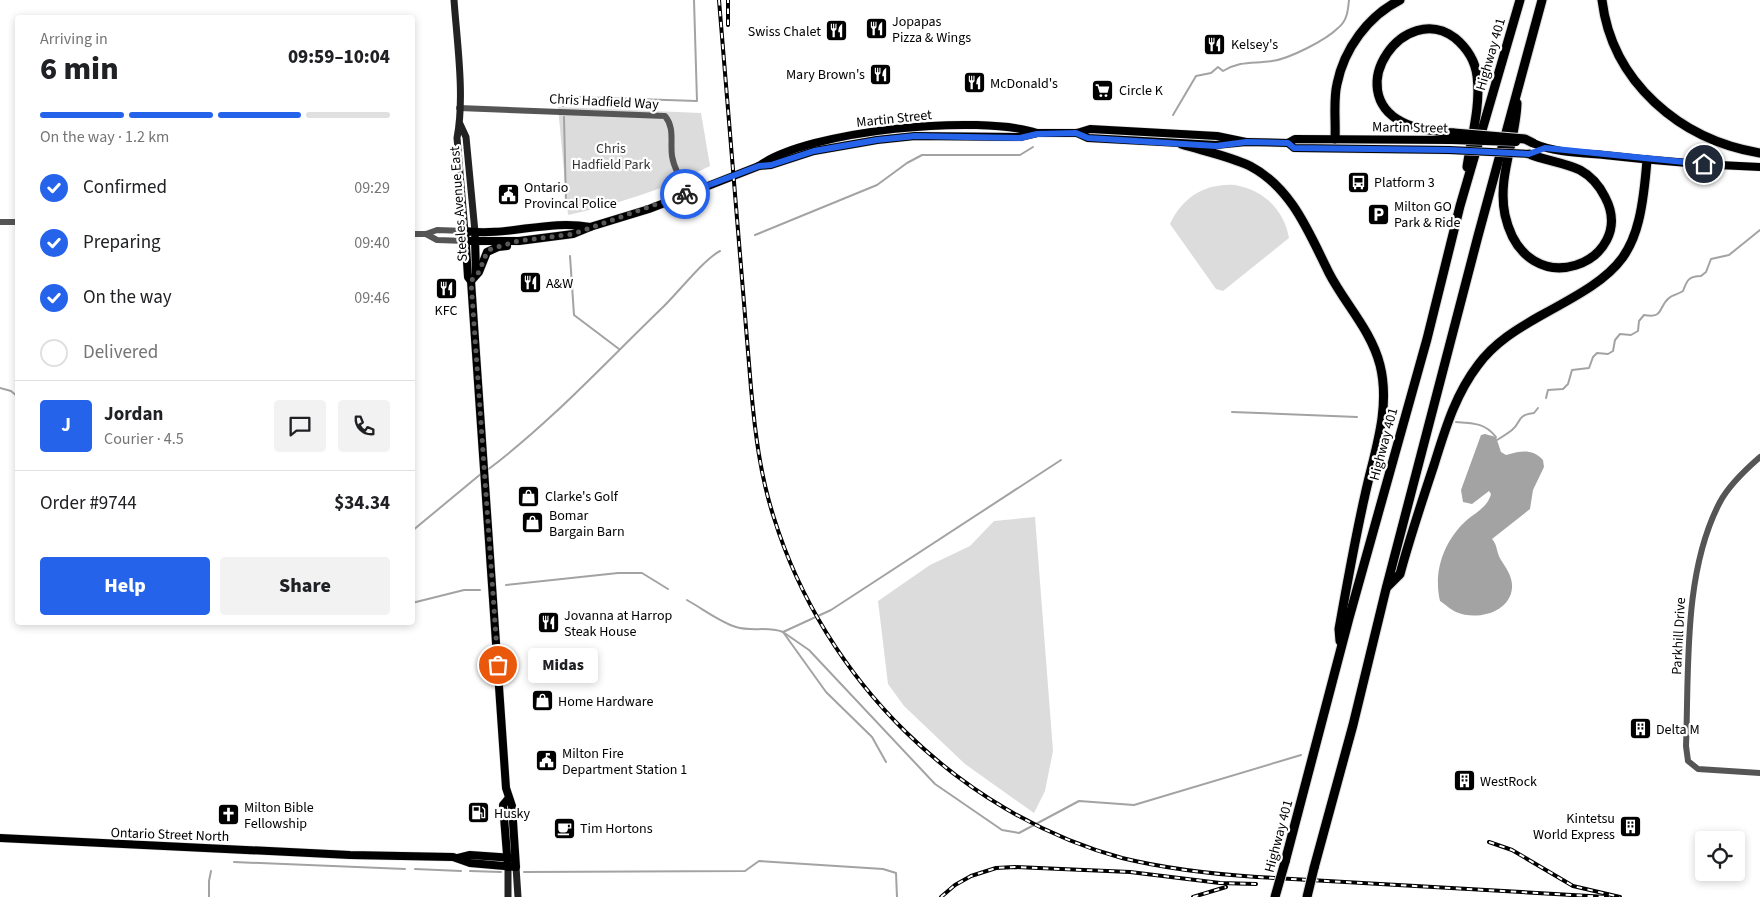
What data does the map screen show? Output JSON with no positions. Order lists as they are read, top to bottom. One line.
{"streets":{"highway":["Highway 401"],"main road":["Martin Street","Steeles Avenue East","Ontario Street North"],"street":["Chris Hadfield Way","Parkhill Drive"]},"crossings":[["Chris Hadfield Way","Martin Street"],["Chris Hadfield Way","Steeles Avenue East"],["Martin Street","Steeles Avenue East"],["Steeles Avenue East","Ontario Street North"]],"parks":["Chris Hadfield Park"],"places":{"restaurant":["Jopapas Pizza & Wings","Swiss Chalet","Kelsey's","Mary Brown's","McDonald's","A&W","KFC","Jovanna at Harrop Steak House"],"supermarket":["Circle K"],"bus stop":["Platform 3"],"public building":["Ontario Provincal Police","Milton Fire Department Station 1"],"parking":["Milton GO Park & Ride"],"shop":["Clarke's Golf","Bomar Bargain Barn","Home Hardware"],"other":["Midas"],"building":["Delta M","WestRock","Kintetsu World Express"],"fuel station":["Husky"],"church":["Milton Bible Fellowship"],"cafe":["Tim Hortons"]},"page":{"heading":["6 min","Arriving in","09:59–10:04"],"panel":["Jordan","Courier · 4.5","Order #9744","$34.34"],"bar":"On the way · 1.2 km","list":[["Confirmed","09:29"],["Preparing","09:40"],["On the way","09:46"],"Delivered"],"round":"J","buttons":["Help","Share"],"bubble":"Midas"}}
